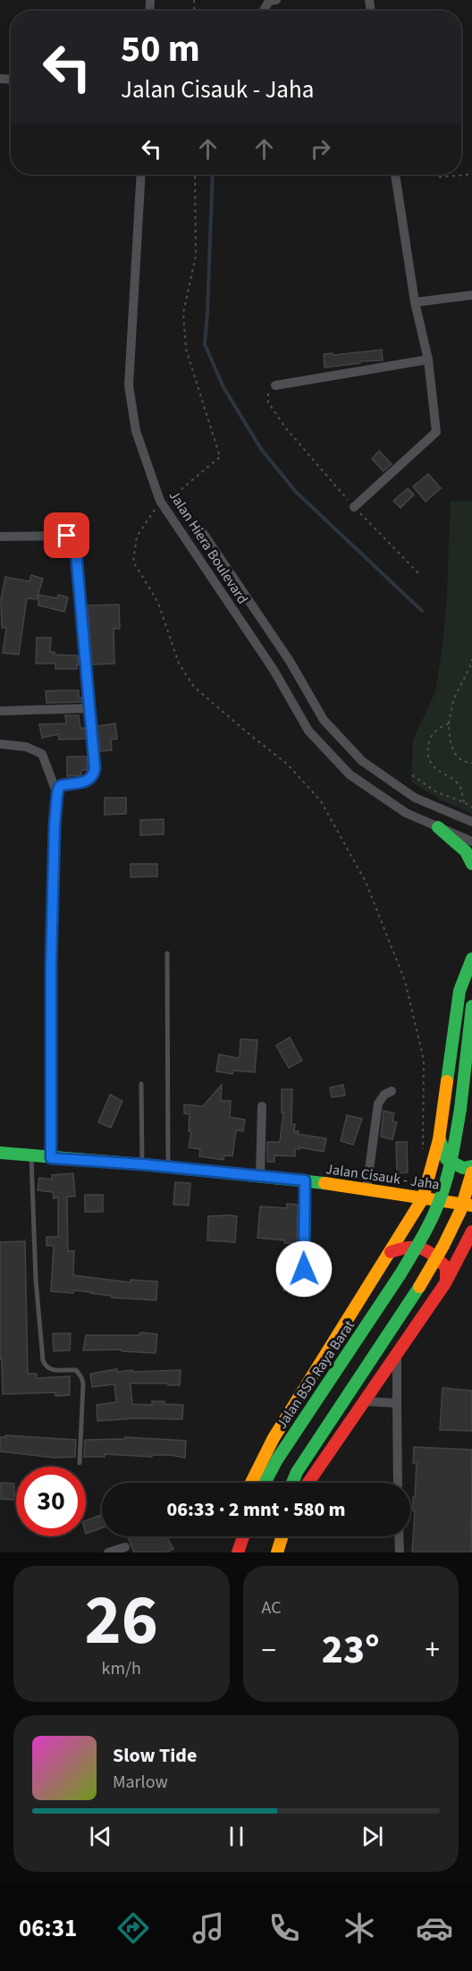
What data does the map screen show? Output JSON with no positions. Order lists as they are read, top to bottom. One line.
{"streets":{"main road":["Jalan Cisauk - Jaha","Jalan BSD Raya Barat"],"street":["Jalan Hiera Boulevard"]},"page":{"turn":["50 m","Jalan Cisauk - Jaha"],"limit":"30","trip":"06:33 · 2 mnt · 580 m","tile":[["26","km/h"],"AC"],"heat":["−","23°","+"],"song":["Slow Tide","Marlow"],"tabs":"06:31"}}
